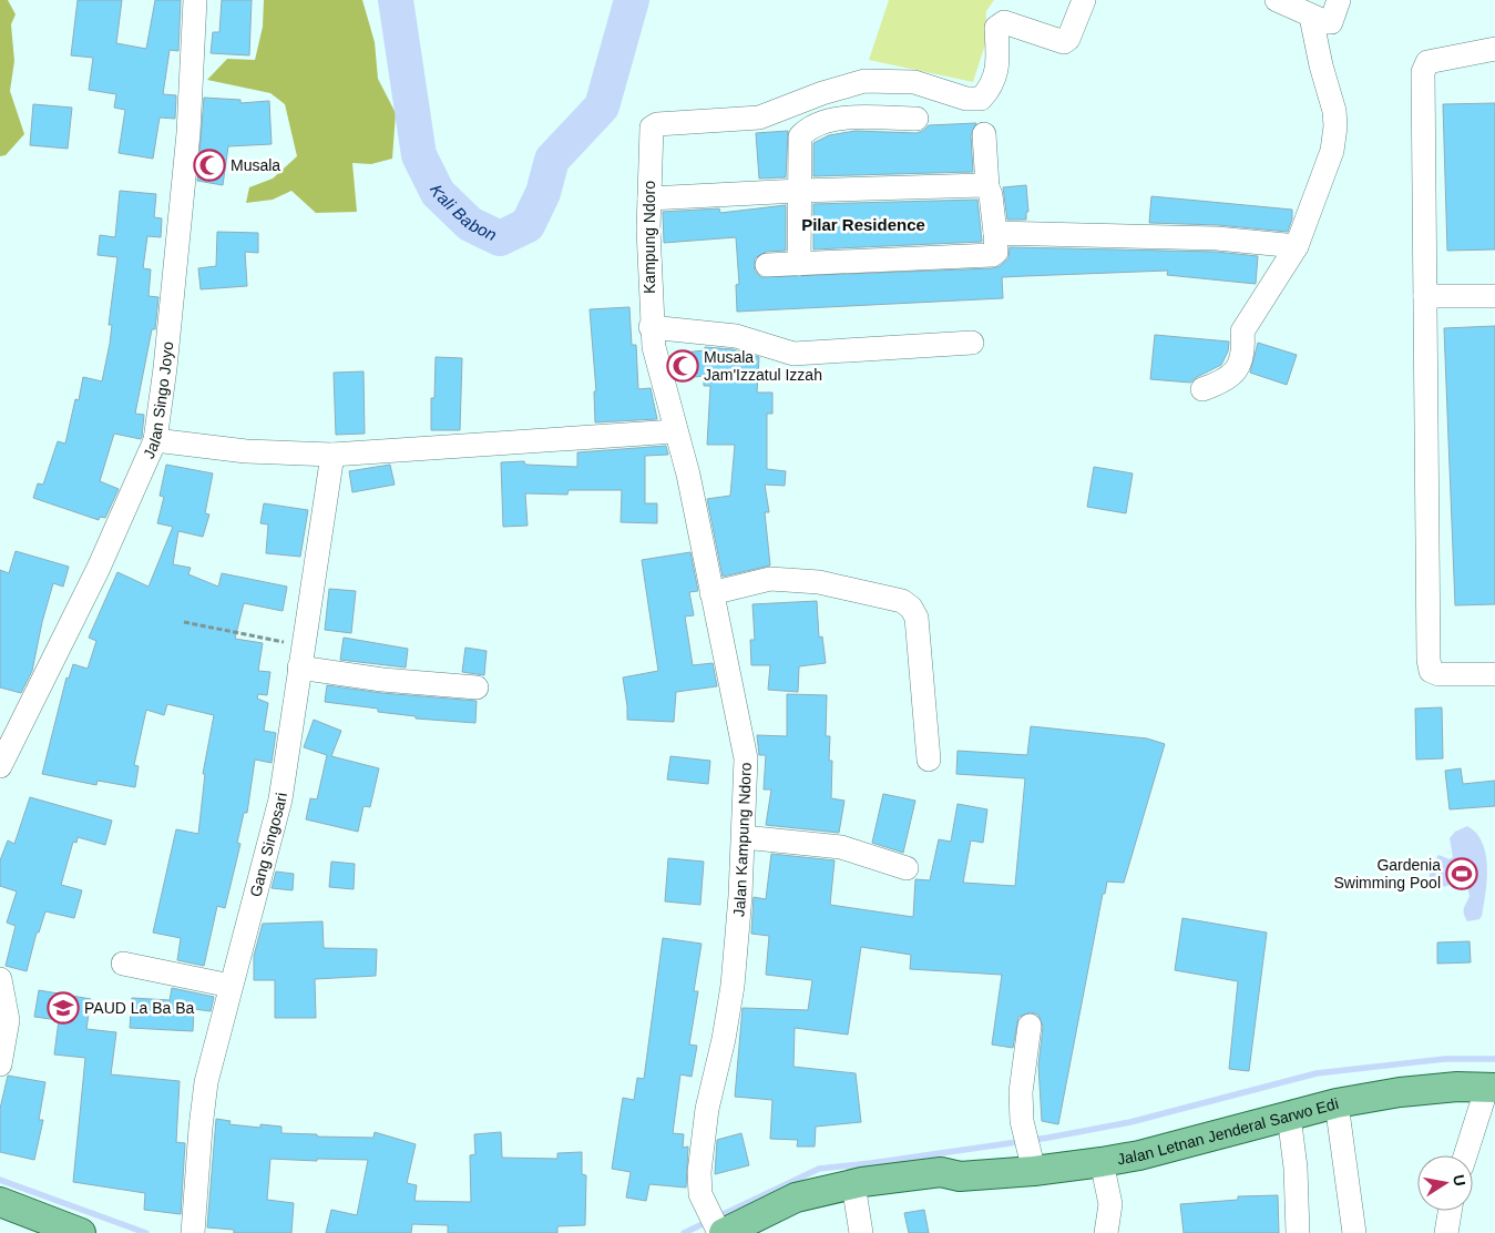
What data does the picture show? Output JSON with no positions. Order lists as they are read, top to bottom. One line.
{"streets":{"main road":["Jalan Letnan Jenderal Sarwo Edi"],"street":["Kampung Ndoro","Jalan Singo Joyo","Jalan Kampung Ndoro","Gang Singosari"]},"crossings":[["Kampung Ndoro","Jalan Kampung Ndoro"],["Jalan Kampung Ndoro","Jalan Letnan Jenderal Sarwo Edi"]],"districts":["Pilar Residence"],"water":["Kali Babon"],"places":{"mosque":["Musala","Musala Jam'Izzatul Izzah"],"sports":["Gardenia Swimming Pool"],"school or university":["PAUD La Ba Ba"]},"north":"right"}
